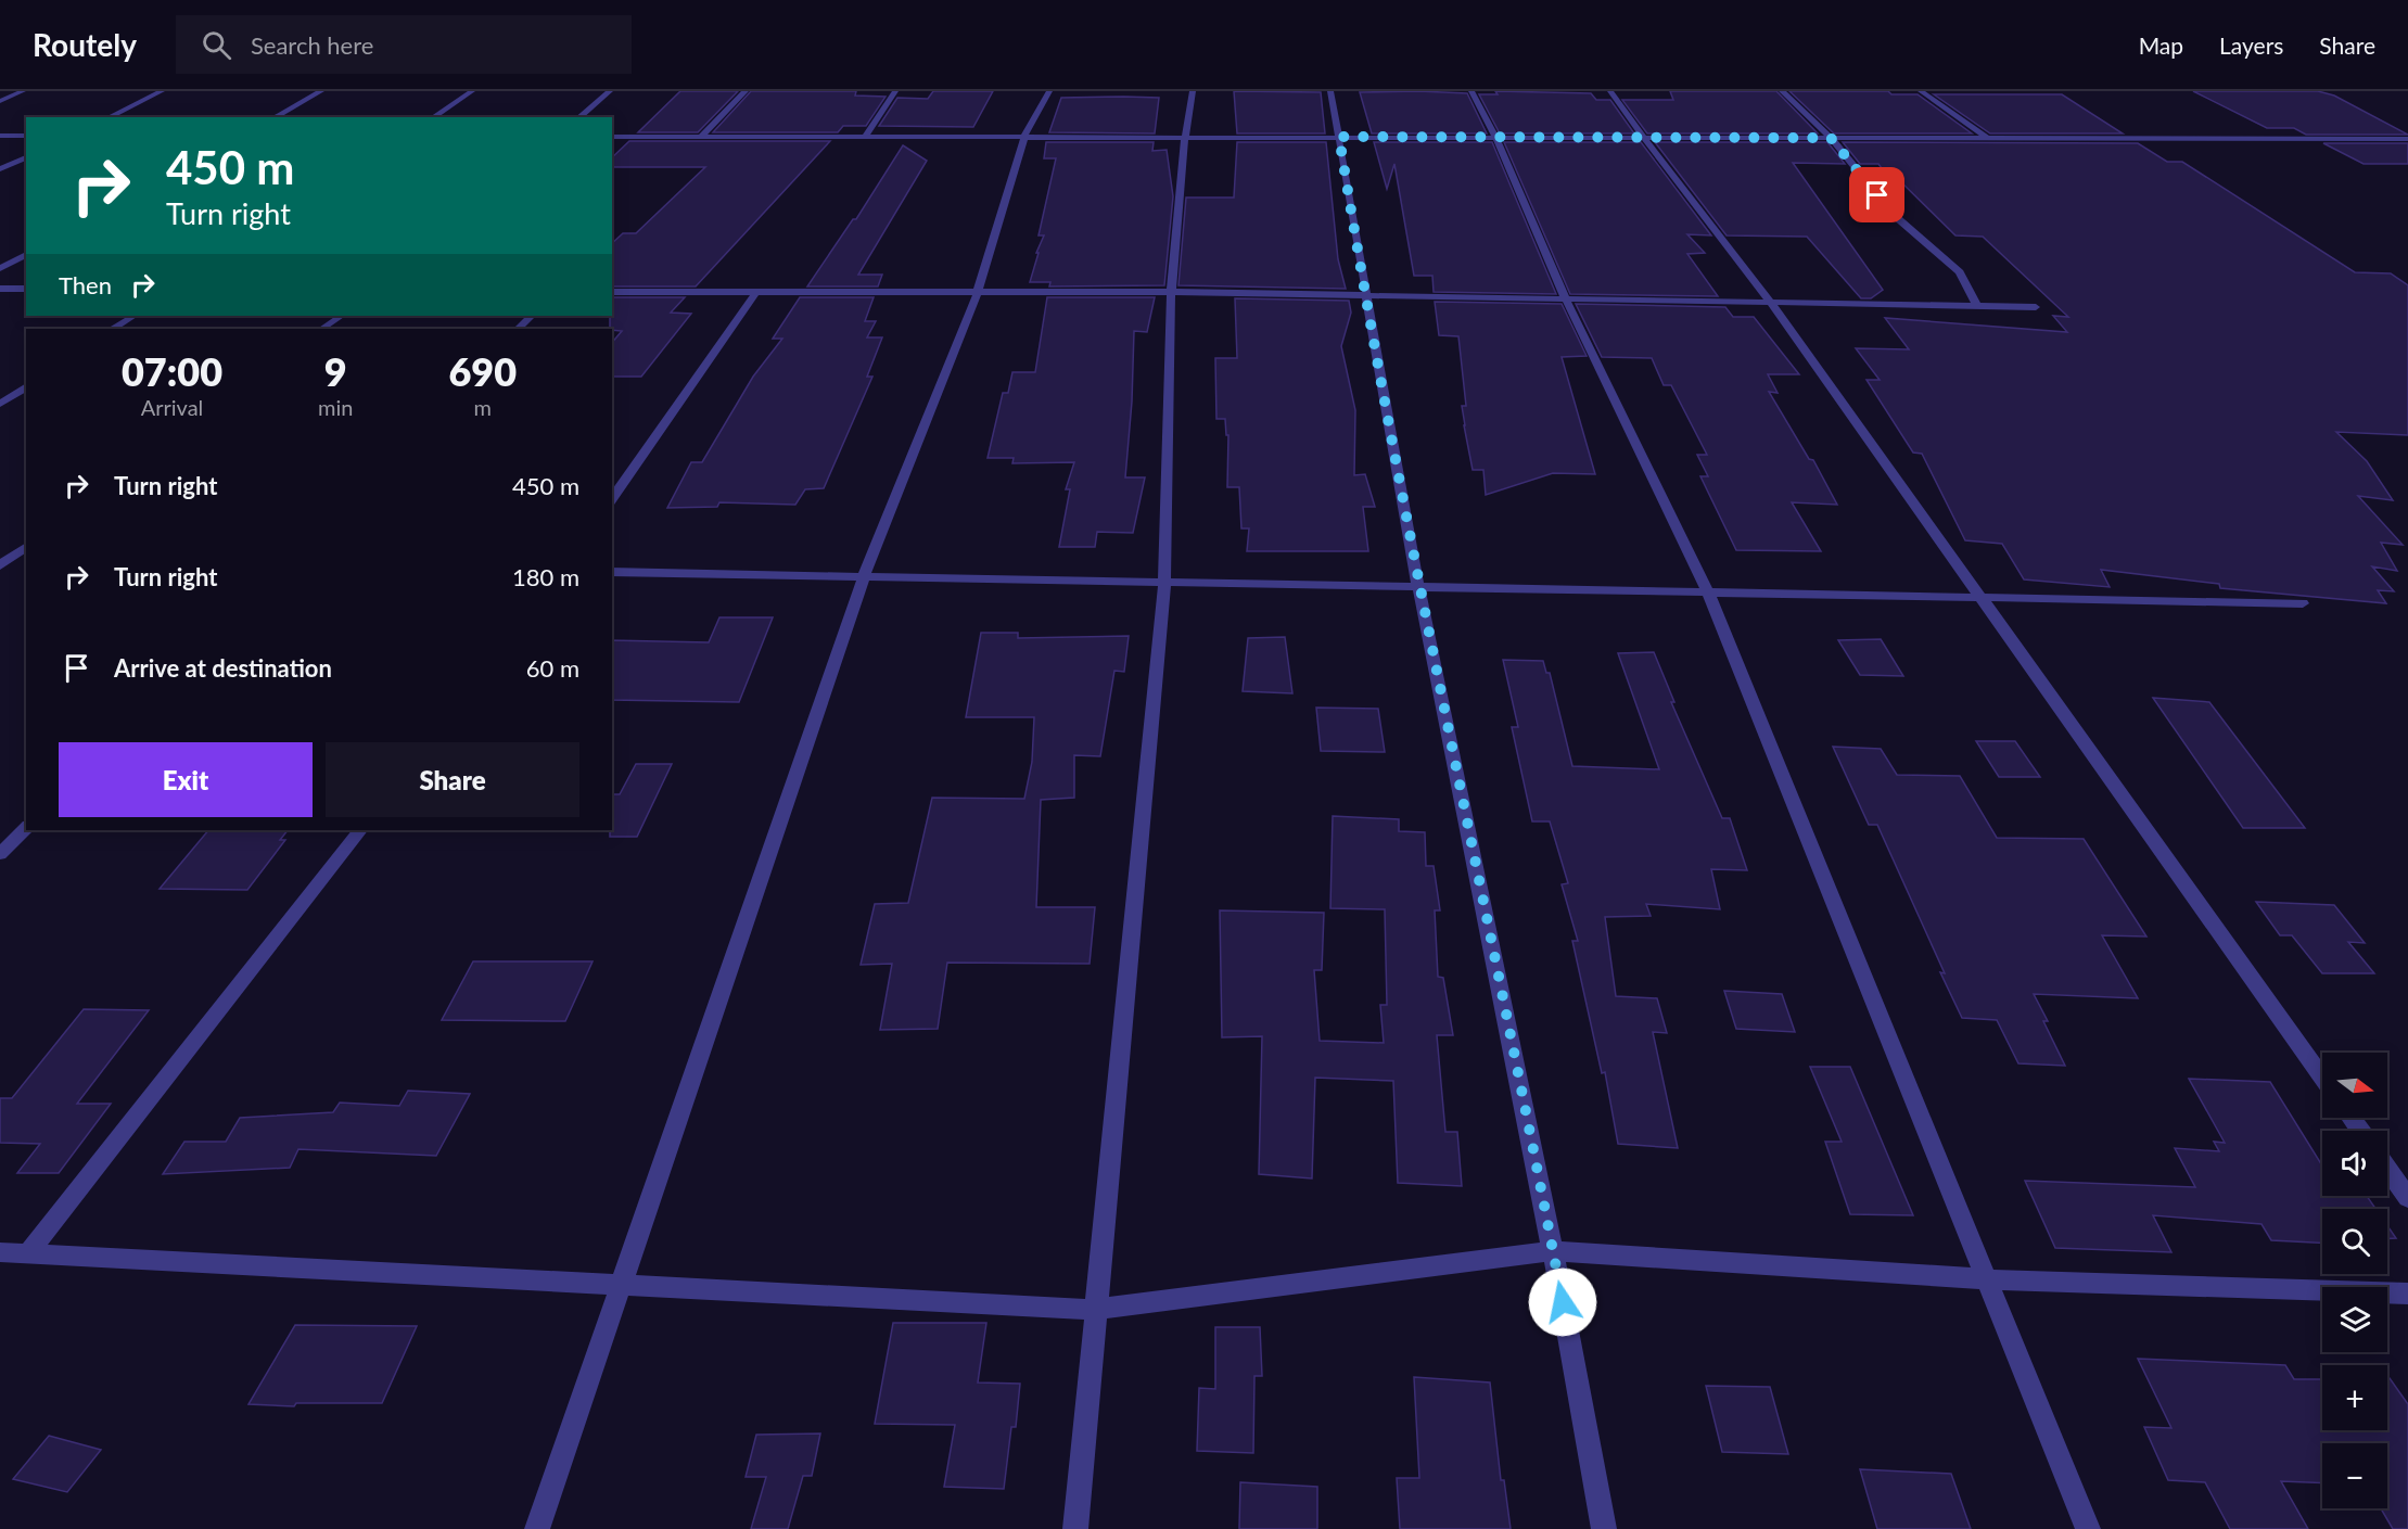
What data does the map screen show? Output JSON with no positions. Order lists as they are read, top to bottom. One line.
{"north":"right","page":{"header":"Routely","search":"Search here","nav":["Map","Layers","Share"],"turn":["450 m","Turn right"],"then":"Then","eta":["07:00","Arrival","9","min","690","m"],"list":[{"name":"Turn right","value":"450 m"},{"name":"Turn right","value":"180 m"},{"name":"Arrive at destination","value":"60 m"}],"buttons":["Exit","Share"],"map_buttons":["+","−"]}}
